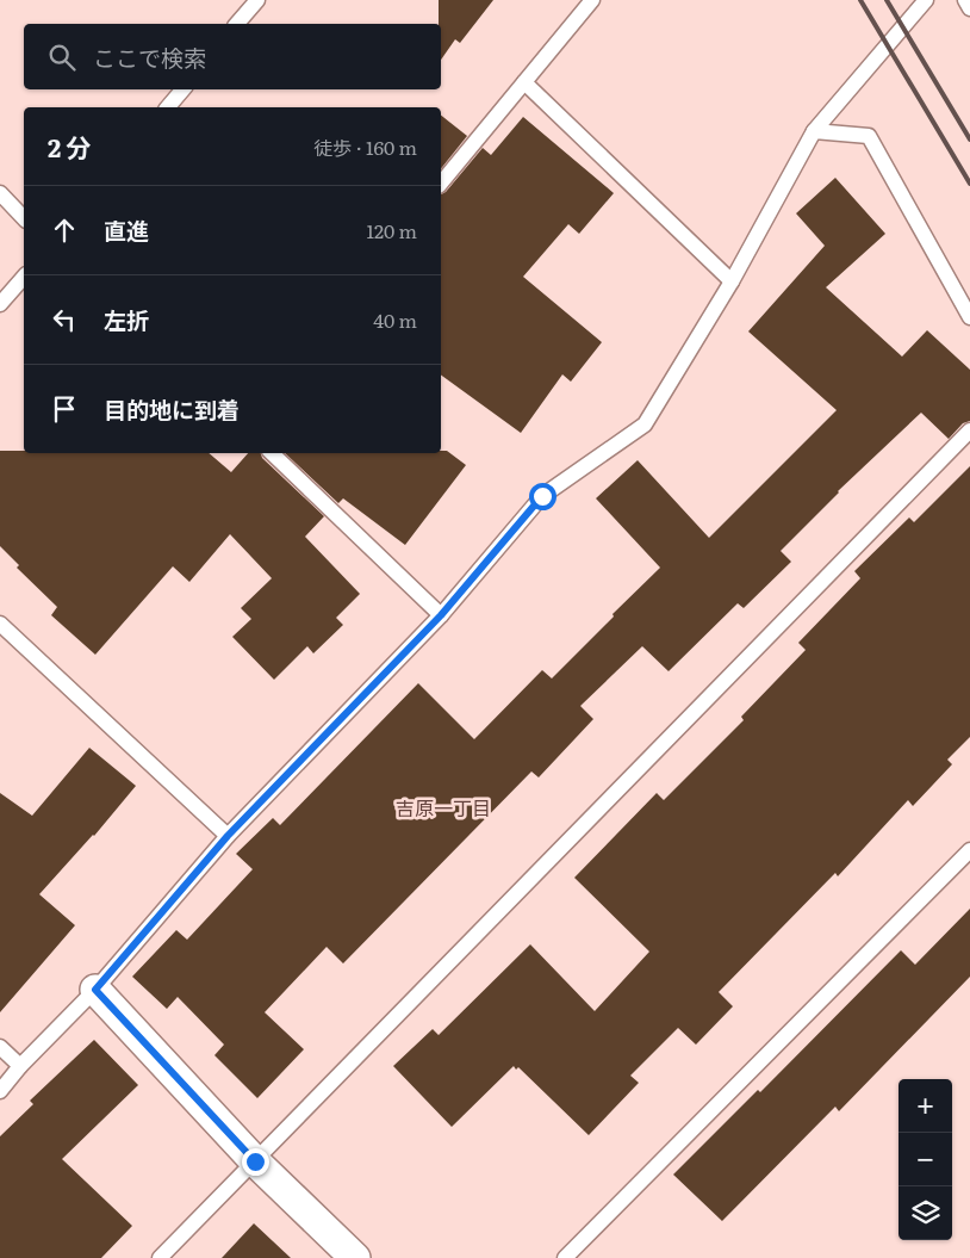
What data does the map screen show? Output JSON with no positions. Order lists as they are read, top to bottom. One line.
{"districts":["吉原一丁目"],"page":{"search":"ここで検索","heading":["2 分","徒歩 · 160 m"],"list":[["直進","120 m"],["左折","40 m"],"目的地に到着"],"map_buttons":["+","−"]}}
